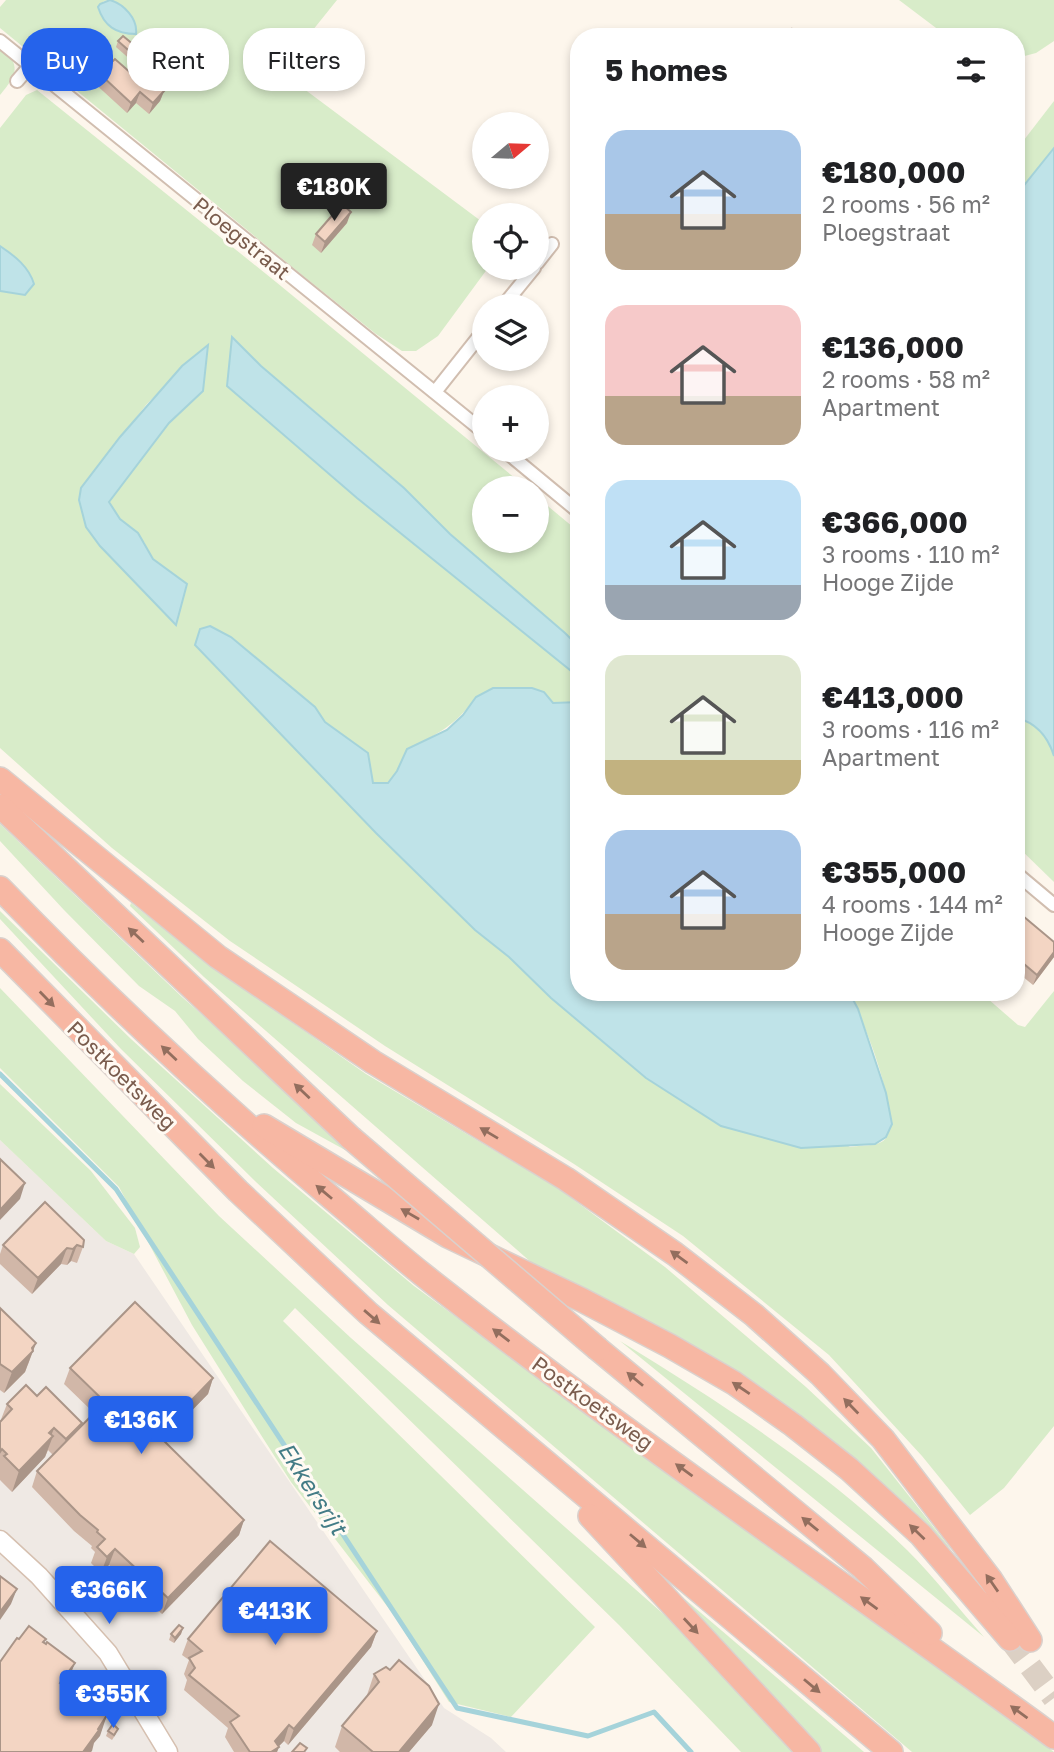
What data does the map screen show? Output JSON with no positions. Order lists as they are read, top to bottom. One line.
{"streets":{"highway":["Postkoetsweg"],"street":["Ploegstraat"]},"water":["Ekkersrijt"],"north":"right","page":{"chip":["Buy","Rent","Filters"],"heading":"5 homes","map_buttons":["+","−"],"list":[{"name":"€180,000","note":"2 rooms · 56 m² · Ploegstraat"},{"name":"€136,000","note":"2 rooms · 58 m² · Apartment"},{"name":"€366,000","note":"3 rooms · 110 m² · Hooge Zijde"},{"name":"€413,000","note":"3 rooms · 116 m² · Apartment"},{"name":"€355,000","note":"4 rooms · 144 m² · Hooge Zijde"}],"price":["€180K","€136K","€366K","€413K","€355K"]}}
